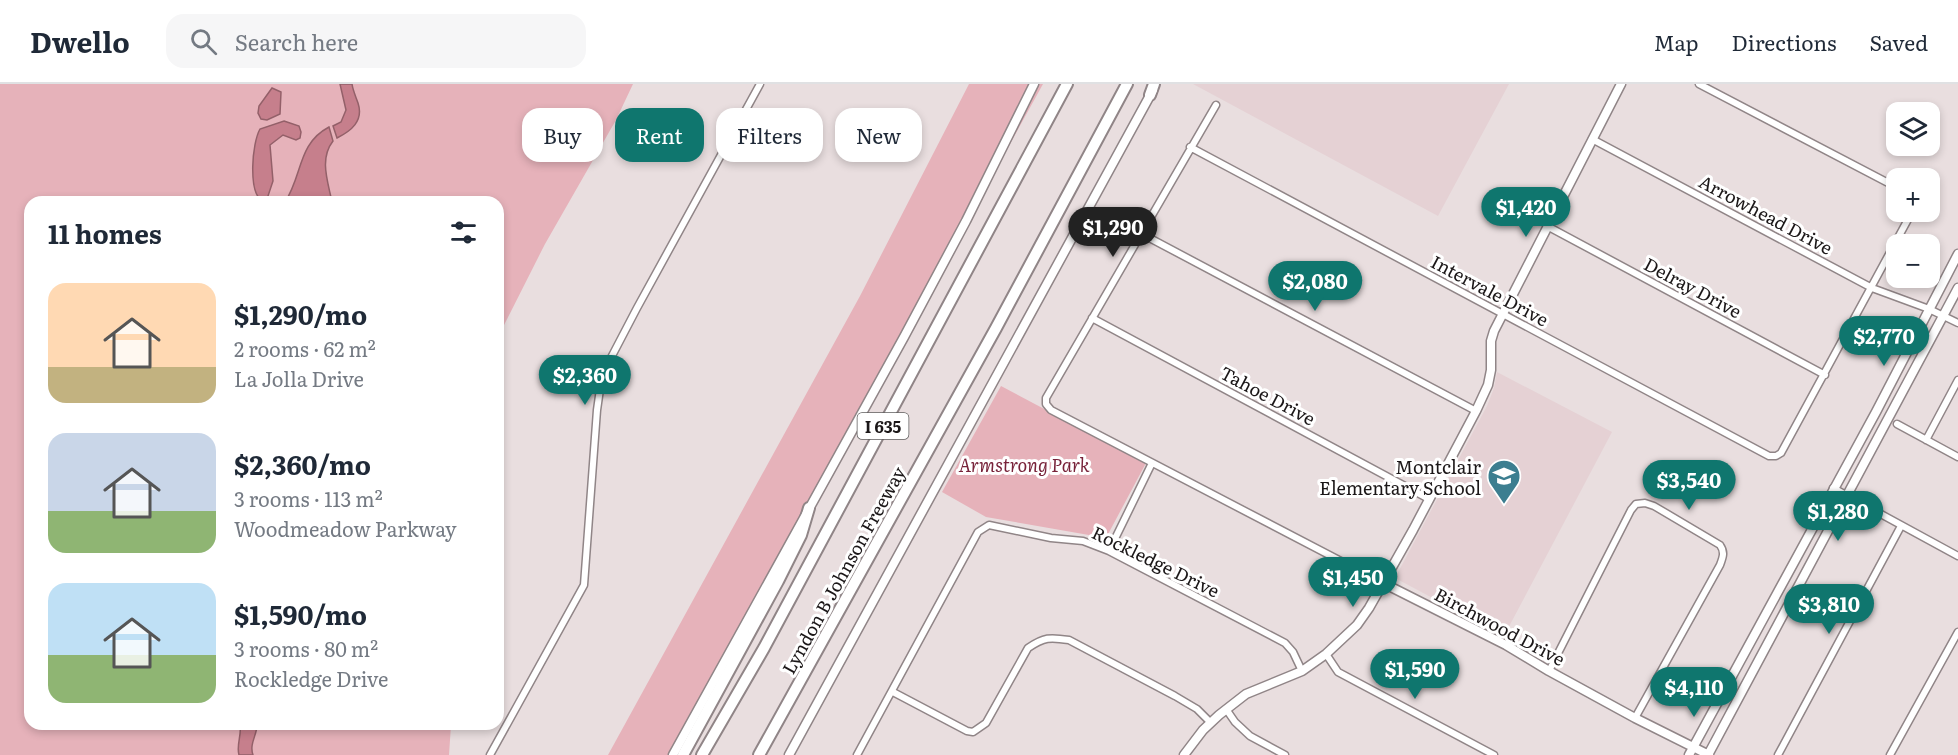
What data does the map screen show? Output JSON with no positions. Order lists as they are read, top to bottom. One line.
{"streets":{"highway":["I 635","Lyndon B Johnson Freeway"],"main road":["Birchwood Drive"],"street":["Arrowhead Drive","Delray Drive","Intervale Drive","Tahoe Drive","Rockledge Drive"]},"crossings":[["Delray Drive","Intervale Drive"],["Tahoe Drive","Birchwood Drive"]],"parks":["Armstrong Park"],"places":{"school or university":["Montclair Elementary School"]},"page":{"header":"Dwello","search":"Search here","nav":["Map","Directions","Saved"],"map_buttons":["+","−"],"chip":["Buy","Rent","Filters","New"],"price":["$1,420","$1,290","$2,080","$2,770","$2,360","$3,540","$1,280","$1,450","$3,810","$1,590","$4,110"],"heading":"11 homes","list":[{"name":"$1,290/mo","note":"2 rooms · 62 m² · La Jolla Drive"},{"name":"$2,360/mo","note":"3 rooms · 113 m² · Woodmeadow Parkway"},{"name":"$1,590/mo","note":"3 rooms · 80 m² · Rockledge Drive"}]}}
